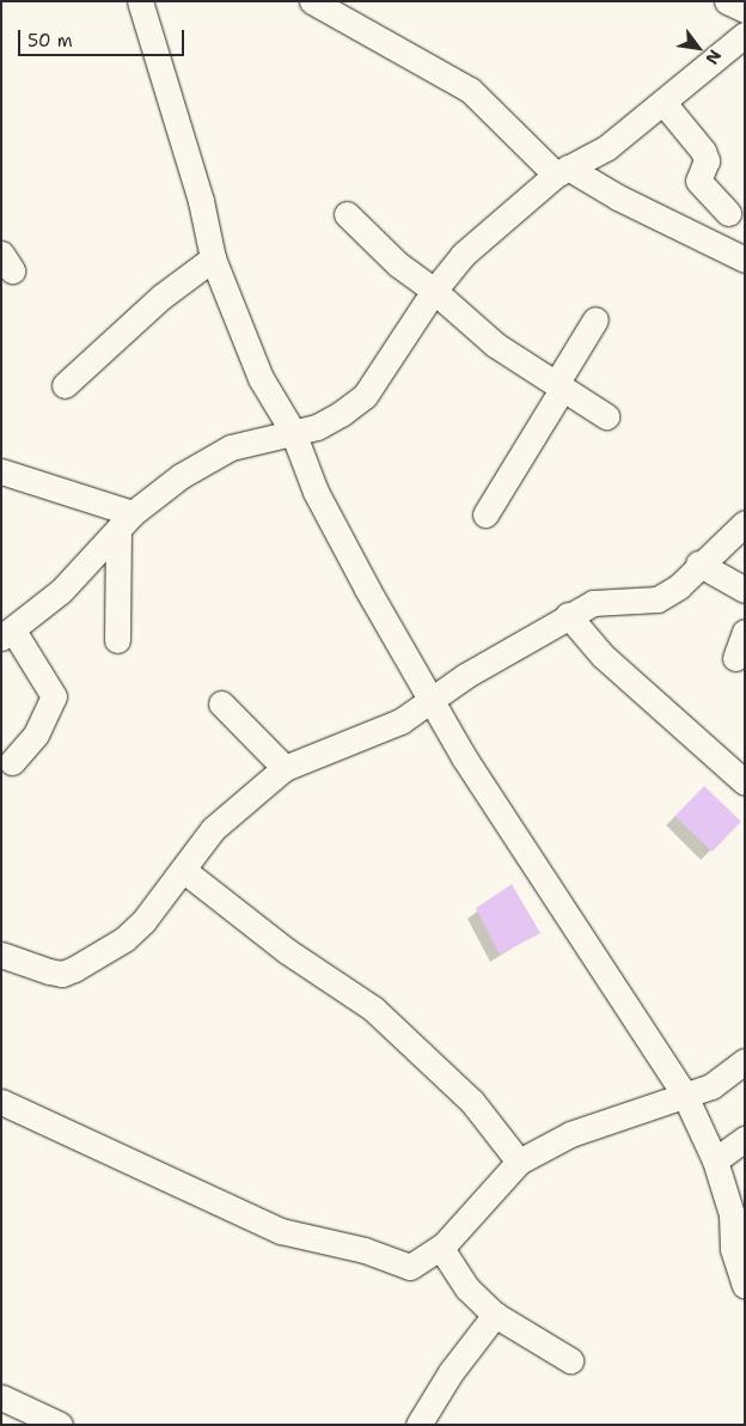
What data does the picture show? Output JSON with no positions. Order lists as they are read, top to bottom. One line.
{"scale_bar":"50 m","north":"bottom right"}
